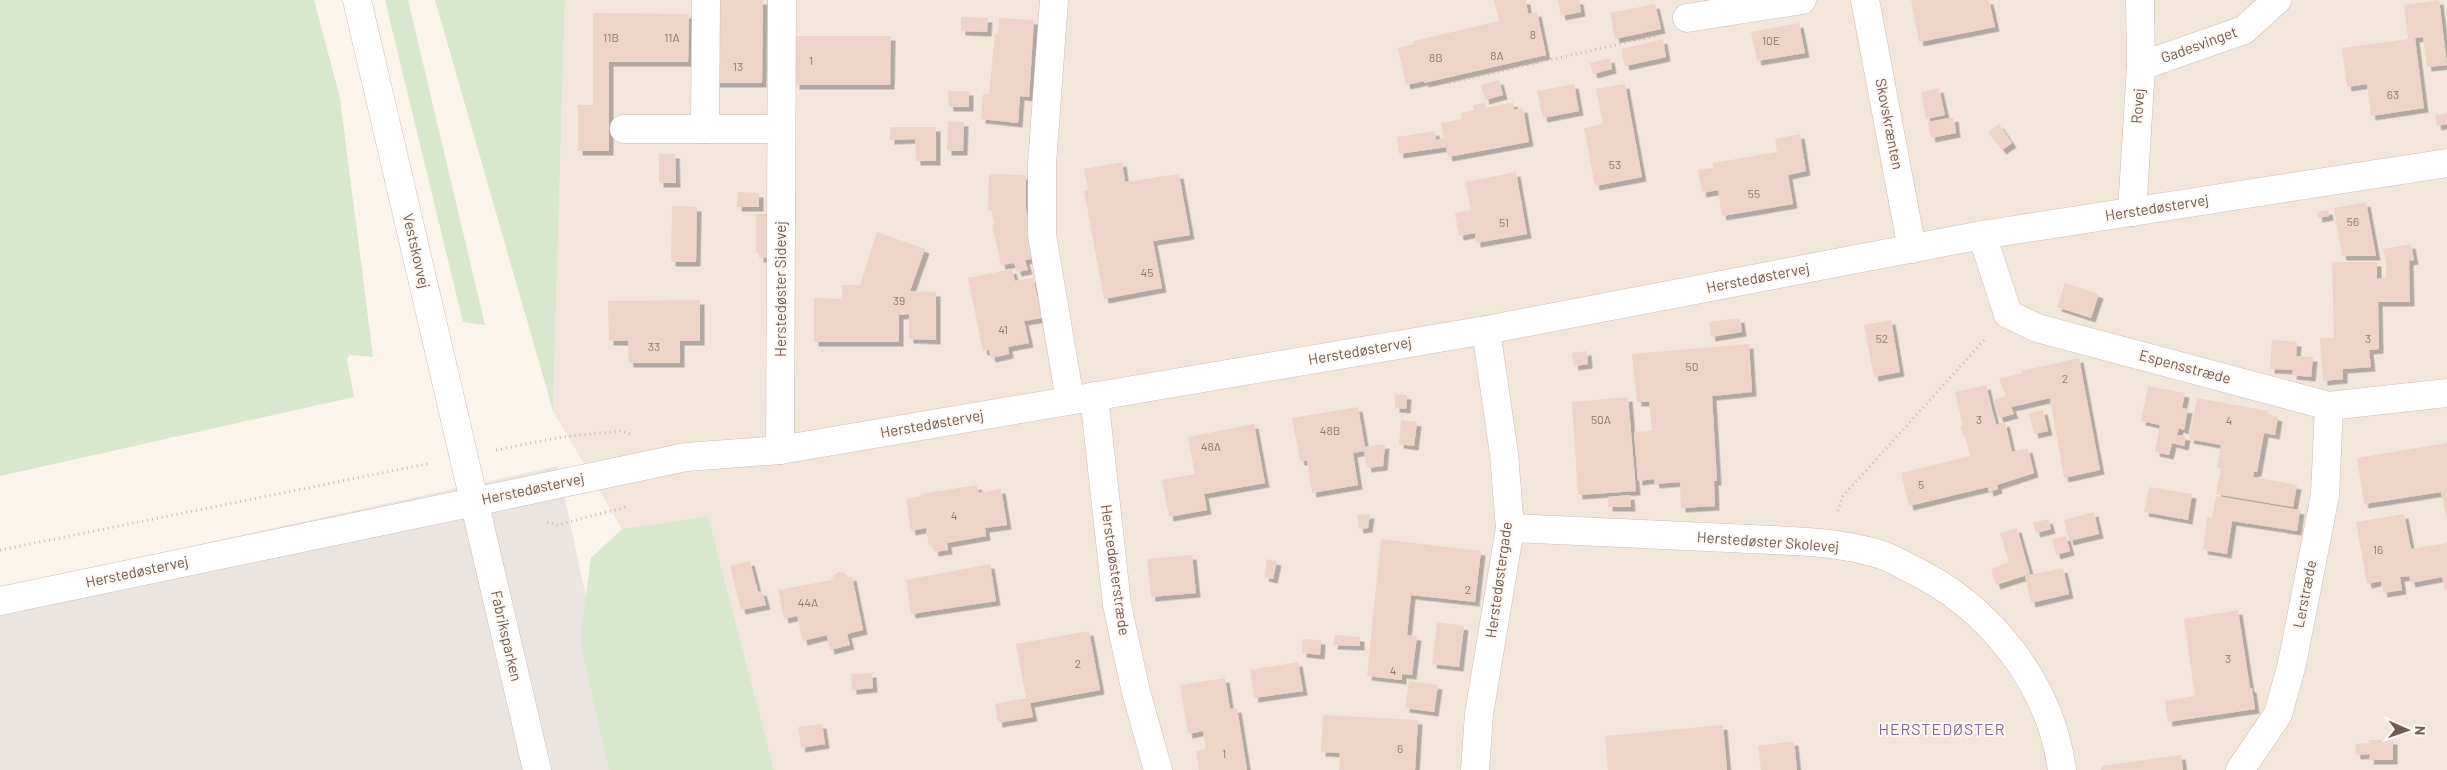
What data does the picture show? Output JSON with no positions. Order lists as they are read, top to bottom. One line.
{"streets":{"street":["Gadesvinget","Rovej","Skovskrænten","Herstedøstervej","Vestskovvej","Herstedøster Sidevej","Espensstræde","Herstedøster Skolevej","Herstedøsterstræde","Herstedøstergade","Lerstræde","Fabriksparken"]},"crossings":[["Gadesvinget","Rovej"],["Rovej","Herstedøstervej"],["Skovskrænten","Herstedøstervej"],["Herstedøstervej","Vestskovvej"],["Herstedøstervej","Herstedøster Sidevej"],["Herstedøstervej","Herstedøsterstræde"],["Herstedøstervej","Herstedøstergade"],["Herstedøstervej","Fabriksparken"],["Vestskovvej","Fabriksparken"],["Espensstræde","Lerstræde"],["Herstedøster Skolevej","Herstedøstergade"]],"districts":["HERSTEDØSTER"],"house_numbers":["8","11B","11A","10E","8A","8B","1","13","63","53","55","56","51","45","39","41","52","3","33","50","2","50A","3","4","48B","48A","5","4","16","2","44A","3","2","4","6","1"],"north":"right"}
